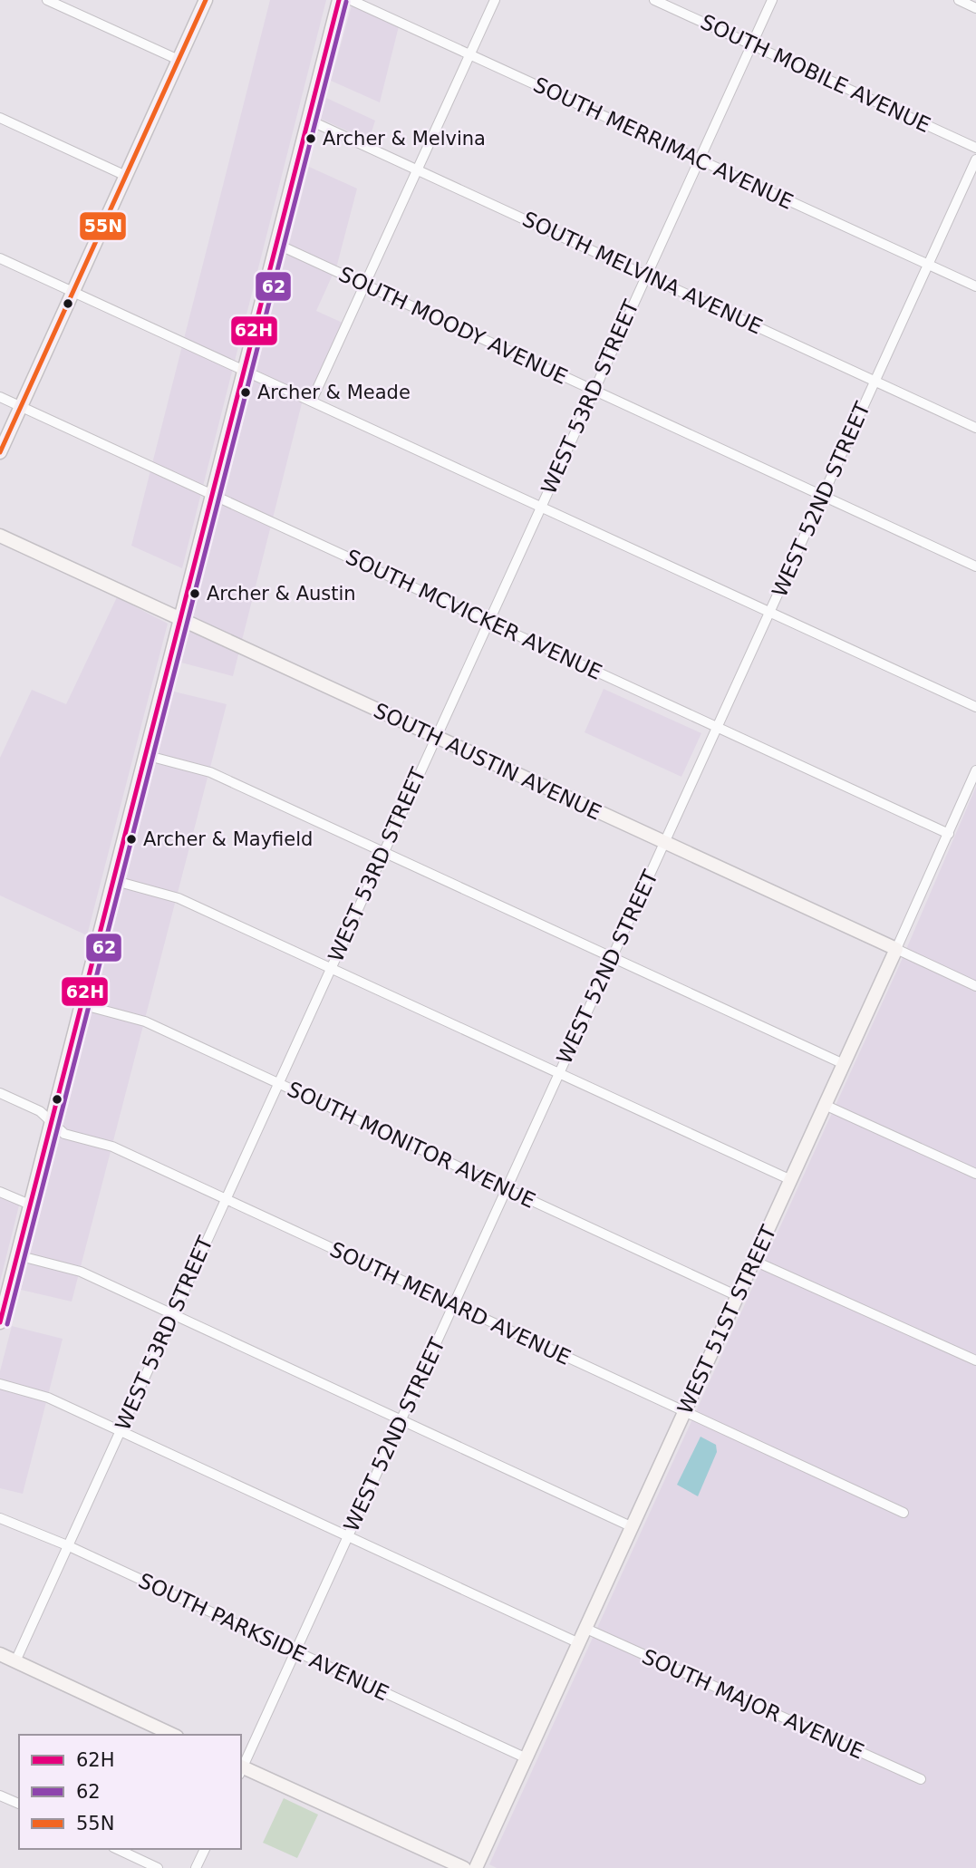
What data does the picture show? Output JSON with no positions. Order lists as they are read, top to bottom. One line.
{"streets":{"main road":["SOUTH AUSTIN AVENUE","WEST 51ST STREET"],"street":["SOUTH MOBILE AVENUE","SOUTH MERRIMAC AVENUE","SOUTH MELVINA AVENUE","SOUTH MOODY AVENUE","WEST 53RD STREET","WEST 52ND STREET","SOUTH MCVICKER AVENUE","SOUTH MONITOR AVENUE","SOUTH MENARD AVENUE","SOUTH PARKSIDE AVENUE","SOUTH MAJOR AVENUE"]},"crossings":[["SOUTH MOBILE AVENUE","WEST 53RD STREET"],["SOUTH MERRIMAC AVENUE","WEST 53RD STREET"],["SOUTH MERRIMAC AVENUE","WEST 52ND STREET"],["SOUTH MELVINA AVENUE","WEST 53RD STREET"],["SOUTH MELVINA AVENUE","WEST 52ND STREET"],["SOUTH MOODY AVENUE","WEST 53RD STREET"],["SOUTH MOODY AVENUE","WEST 52ND STREET"],["WEST 53RD STREET","SOUTH MCVICKER AVENUE"],["WEST 53RD STREET","SOUTH AUSTIN AVENUE"],["WEST 53RD STREET","SOUTH MONITOR AVENUE"],["WEST 53RD STREET","SOUTH MENARD AVENUE"],["WEST 53RD STREET","SOUTH PARKSIDE AVENUE"],["WEST 52ND STREET","SOUTH MCVICKER AVENUE"],["WEST 52ND STREET","SOUTH AUSTIN AVENUE"],["WEST 52ND STREET","SOUTH MONITOR AVENUE"],["WEST 52ND STREET","SOUTH MENARD AVENUE"],["WEST 52ND STREET","SOUTH PARKSIDE AVENUE"],["SOUTH MCVICKER AVENUE","WEST 51ST STREET"],["SOUTH AUSTIN AVENUE","WEST 51ST STREET"],["SOUTH MONITOR AVENUE","WEST 51ST STREET"],["SOUTH MENARD AVENUE","WEST 51ST STREET"],["WEST 51ST STREET","SOUTH PARKSIDE AVENUE"],["WEST 51ST STREET","SOUTH MAJOR AVENUE"]],"places":["Archer & Melvina","Archer & Meade","Archer & Austin","Archer & Mayfield"],"lines":["transit line 62H","transit line 55N","transit line 62"],"legend":["62H","62","55N"]}
